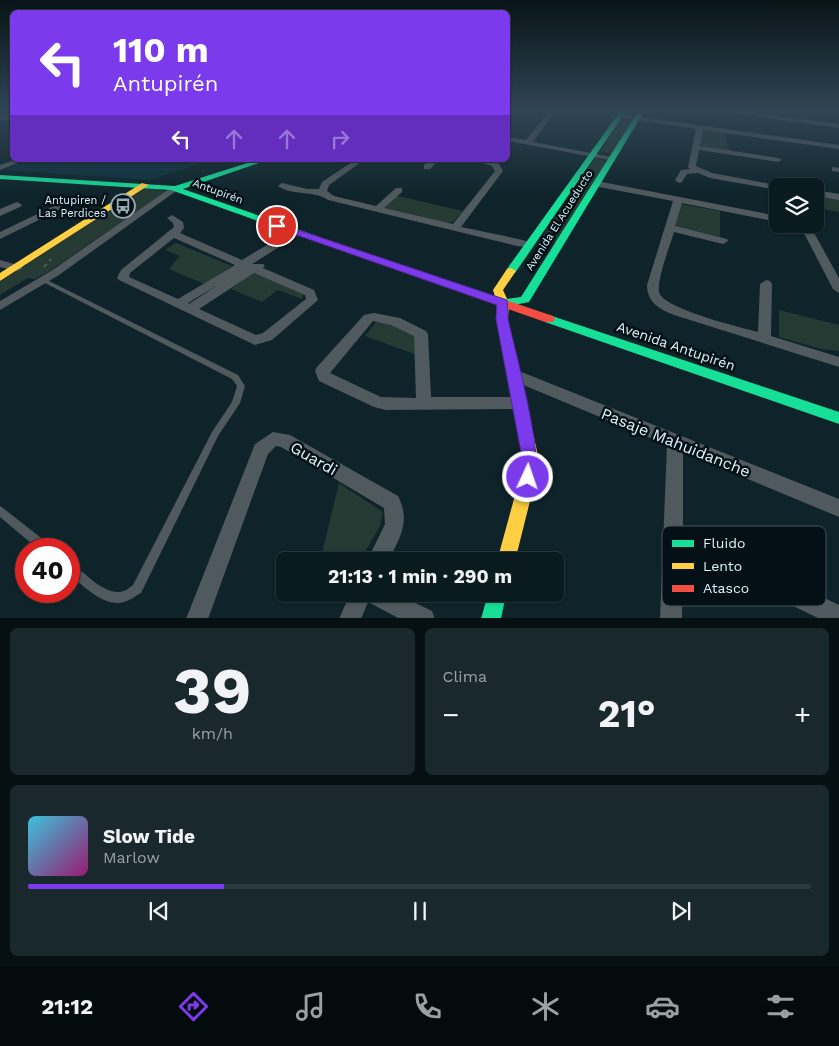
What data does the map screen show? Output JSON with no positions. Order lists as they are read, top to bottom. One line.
{"streets":{"street":["Antupirén","Avenida El Acueducto","Avenida Antupirén","Pasaje Mahuidanche","Guardi"]},"crossings":[["Antupirén","Avenida El Acueducto"],["Antupirén","Avenida Antupirén"],["Avenida El Acueducto","Avenida Antupirén"],["Avenida El Acueducto","Pasaje Mahuidanche"]],"places":{"bus stop":["Antupiren / Las Perdices"]},"legend":["Fluido","Lento","Atasco"],"page":{"turn":["110 m","Antupirén"],"limit":"40","trip":"21:13 · 1 min · 290 m","tile":[["39","km/h"],"Clima"],"heat":["−","21°","+"],"song":["Slow Tide","Marlow"],"tabs":"21:12"}}
